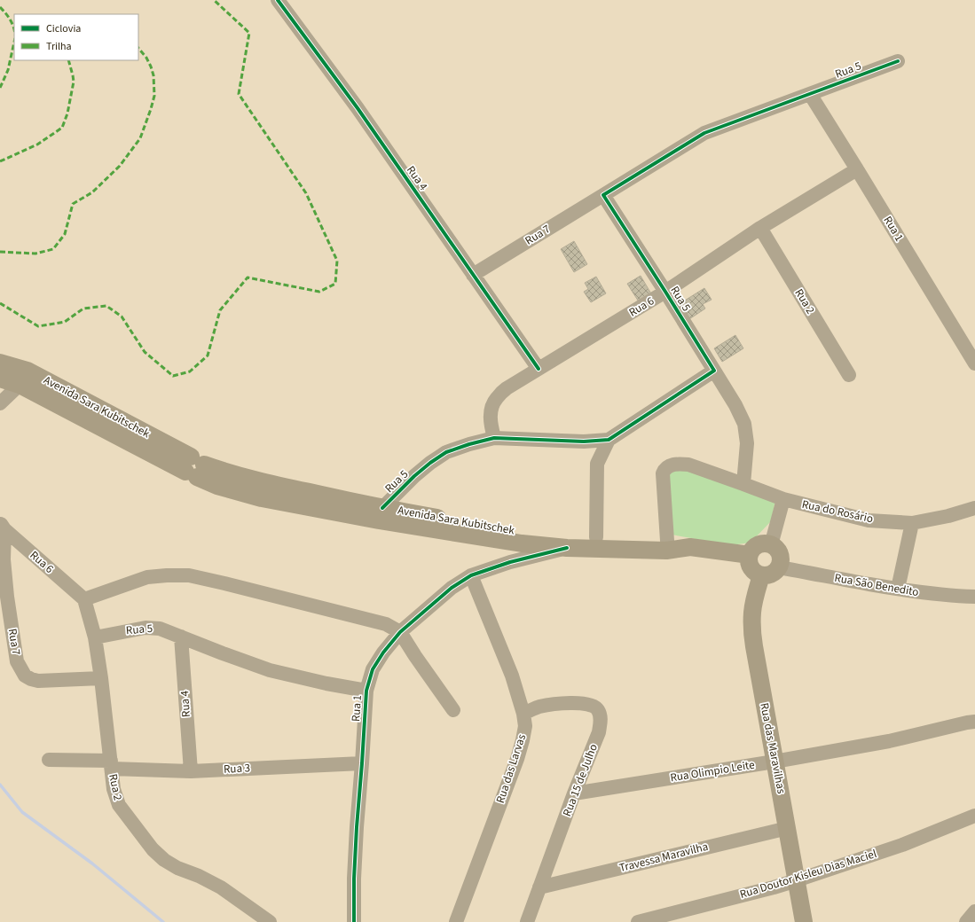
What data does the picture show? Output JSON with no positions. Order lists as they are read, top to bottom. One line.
{"streets":{"main road":["Avenida Sara Kubitschek","Rua das Maravilhas"],"street":["Rua 5","Rua 4","Rua 1","Rua 7","Rua 2","Rua 6","Rua do Rosário","Rua São Benedito","Rua 3","Rua das Larvas","Rua Olimpio Leite","Rua 15 de Julho","Travessa Maravilha","Rua Doutor Kisleu Dias Maciel"]},"crossings":[["Rua 5","Rua 4"],["Rua 5","Rua 1"],["Rua 5","Rua 7"],["Rua 5","Rua 2"],["Rua 5","Rua 6"],["Rua 5","Avenida Sara Kubitschek"],["Rua 4","Rua 7"],["Rua 4","Rua 6"],["Rua 4","Rua 3"],["Rua 1","Rua 6"],["Rua 1","Avenida Sara Kubitschek"],["Rua 1","Rua 3"],["Rua 1","Rua das Larvas"],["Rua 7","Rua 2"],["Rua 7","Rua 6"],["Rua 2","Rua 6"],["Rua 2","Rua 3"],["Rua São Benedito","Rua das Maravilhas"],["Rua das Maravilhas","Rua Olimpio Leite"],["Rua das Maravilhas","Travessa Maravilha"],["Rua das Maravilhas","Rua Doutor Kisleu Dias Maciel"],["Rua das Larvas","Rua 15 de Julho"],["Rua Olimpio Leite","Rua 15 de Julho"],["Rua 15 de Julho","Travessa Maravilha"]],"legend":["Ciclovia","Trilha"]}
